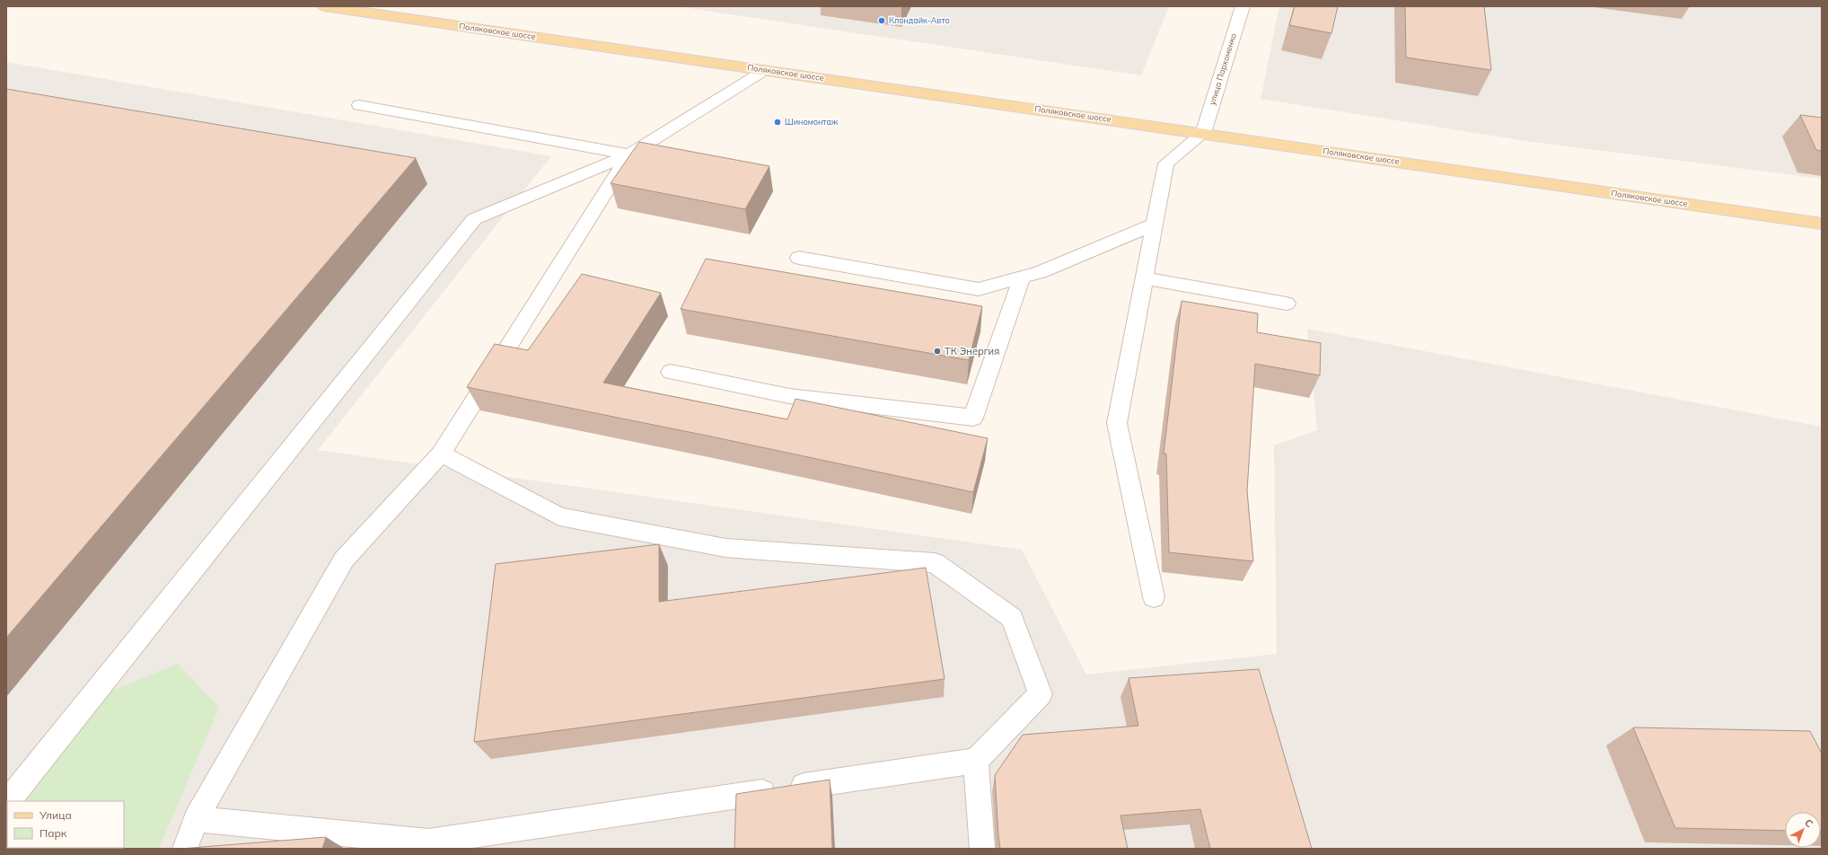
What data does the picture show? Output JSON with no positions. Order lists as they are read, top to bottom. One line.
{"streets":{"main road":["Поляковское шоссе"],"street":["улица Пархоменко"]},"crossings":[["Поляковское шоссе","улица Пархоменко"]],"places":["Клондайк-Авто","Шиномонтаж","ТК Энергия"],"legend":["Улица","Парк"],"north":"top right"}
